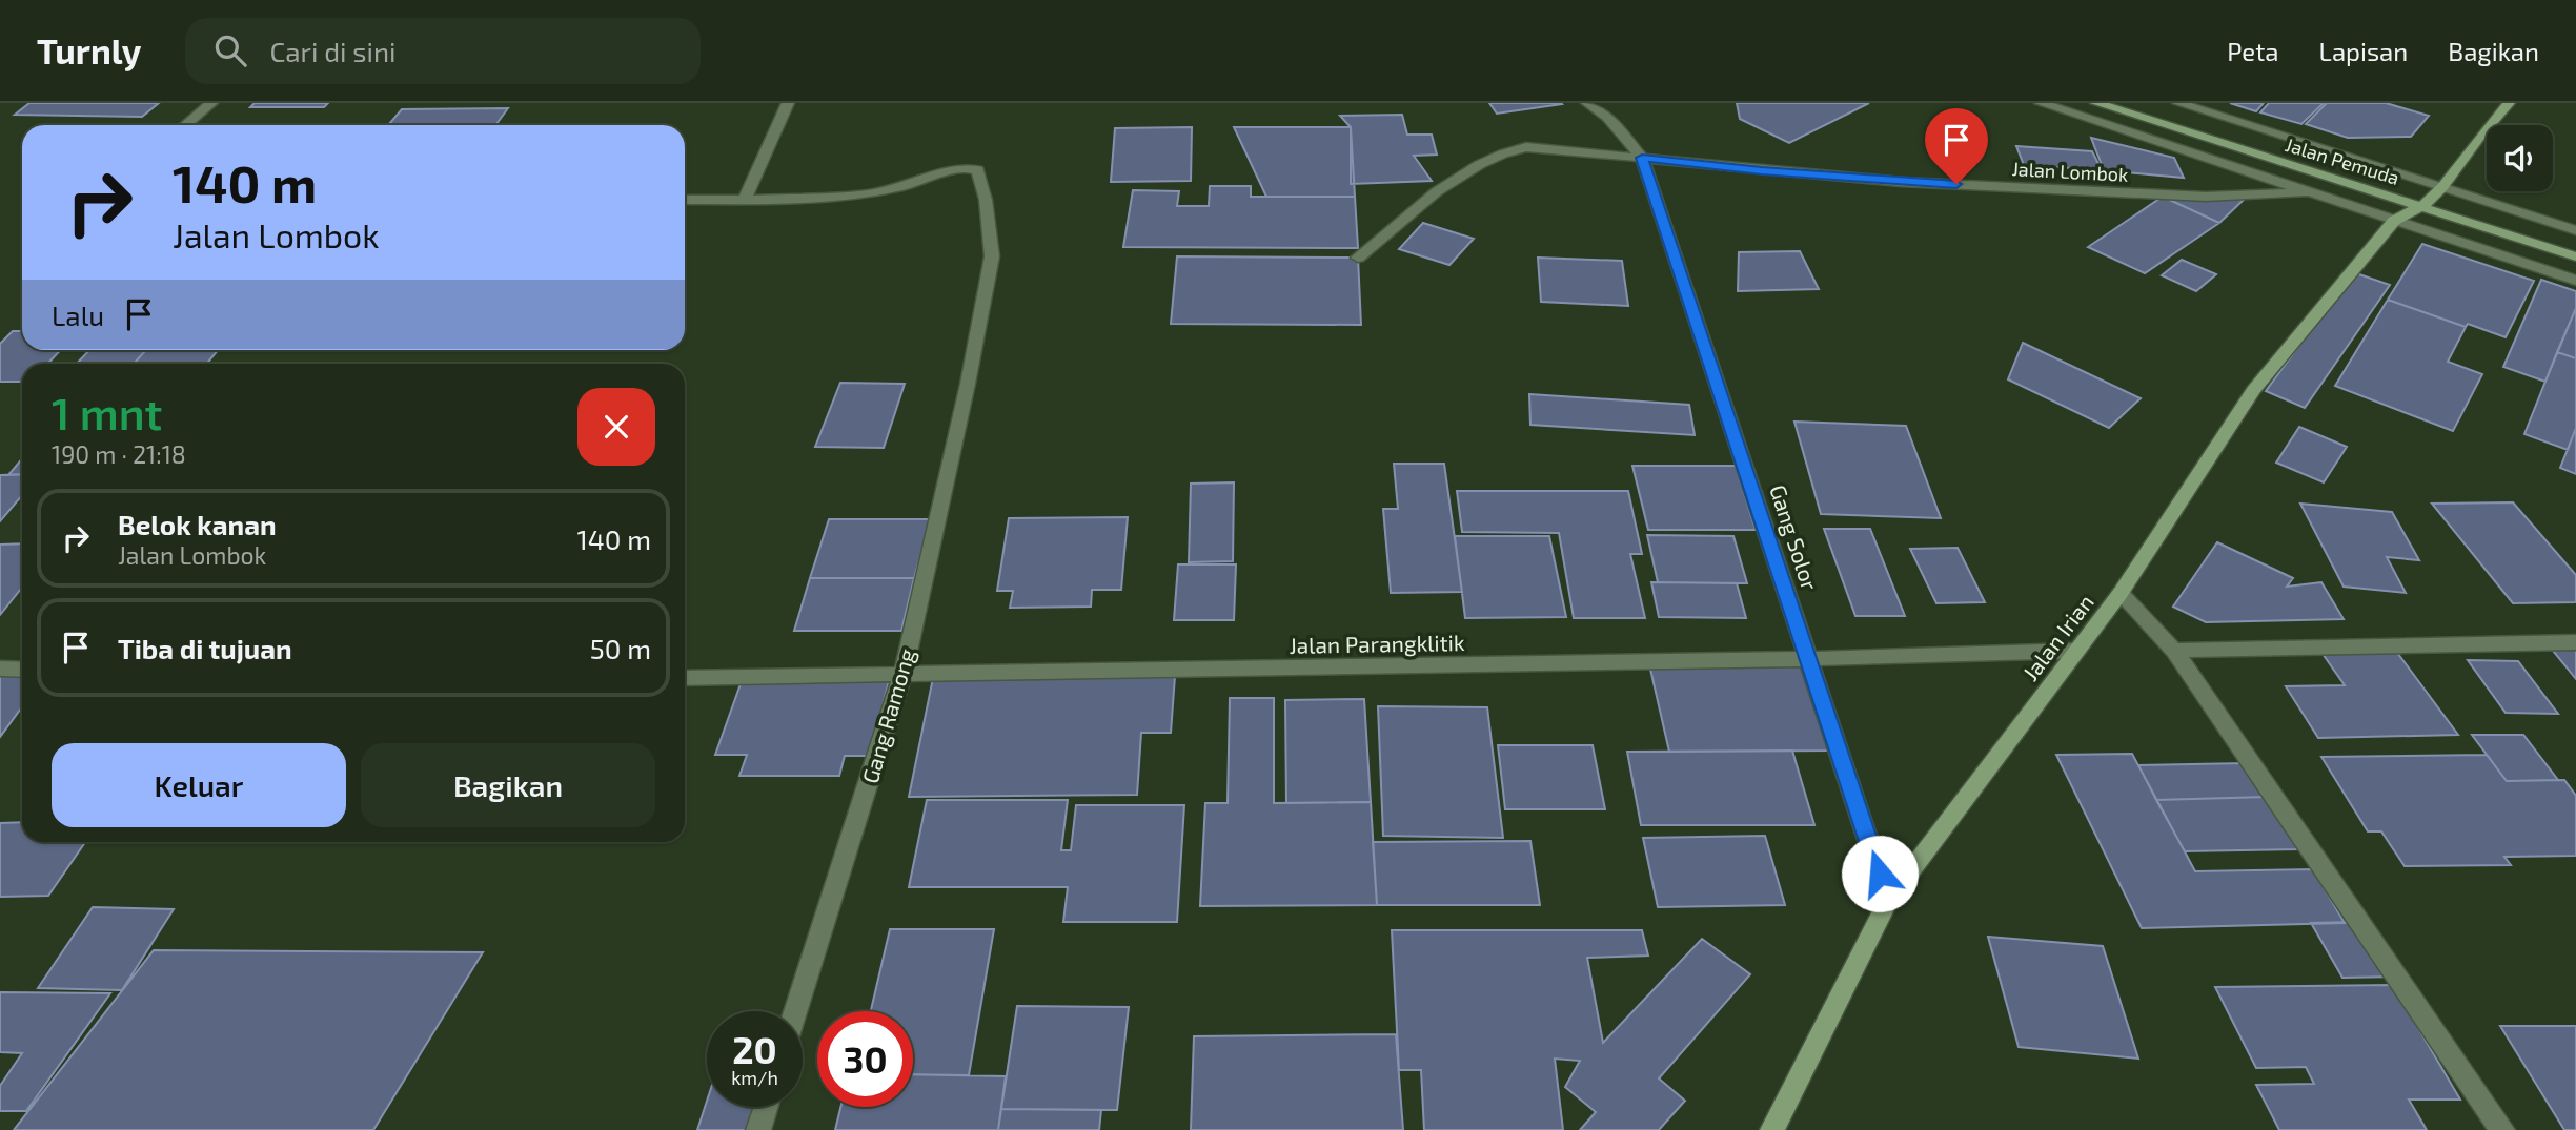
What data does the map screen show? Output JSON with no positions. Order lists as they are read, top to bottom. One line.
{"streets":{"street":["Jalan Pemuda","Jalan Lombok","Gang Solor","Jalan Irian","Jalan Parangklitik","Gang Ramong"]},"crossings":[["Jalan Pemuda","Jalan Irian"],["Jalan Lombok","Gang Solor"],["Gang Solor","Jalan Irian"],["Gang Solor","Jalan Parangklitik"],["Jalan Irian","Jalan Parangklitik"],["Jalan Parangklitik","Gang Ramong"]],"page":{"header":"Turnly","search":"Cari di sini","nav":["Peta","Lapisan","Bagikan"],"turn":["140 m","Jalan Lombok"],"then":"Lalu","heading":["1 mnt","190 m · 21:18"],"list":[{"name":"Belok kanan","note":"Jalan Lombok","value":"140 m"},{"name":"Tiba di tujuan","value":"50 m"}],"buttons":["Keluar","Bagikan"],"speed":"20 km/h","limit":"30"}}
